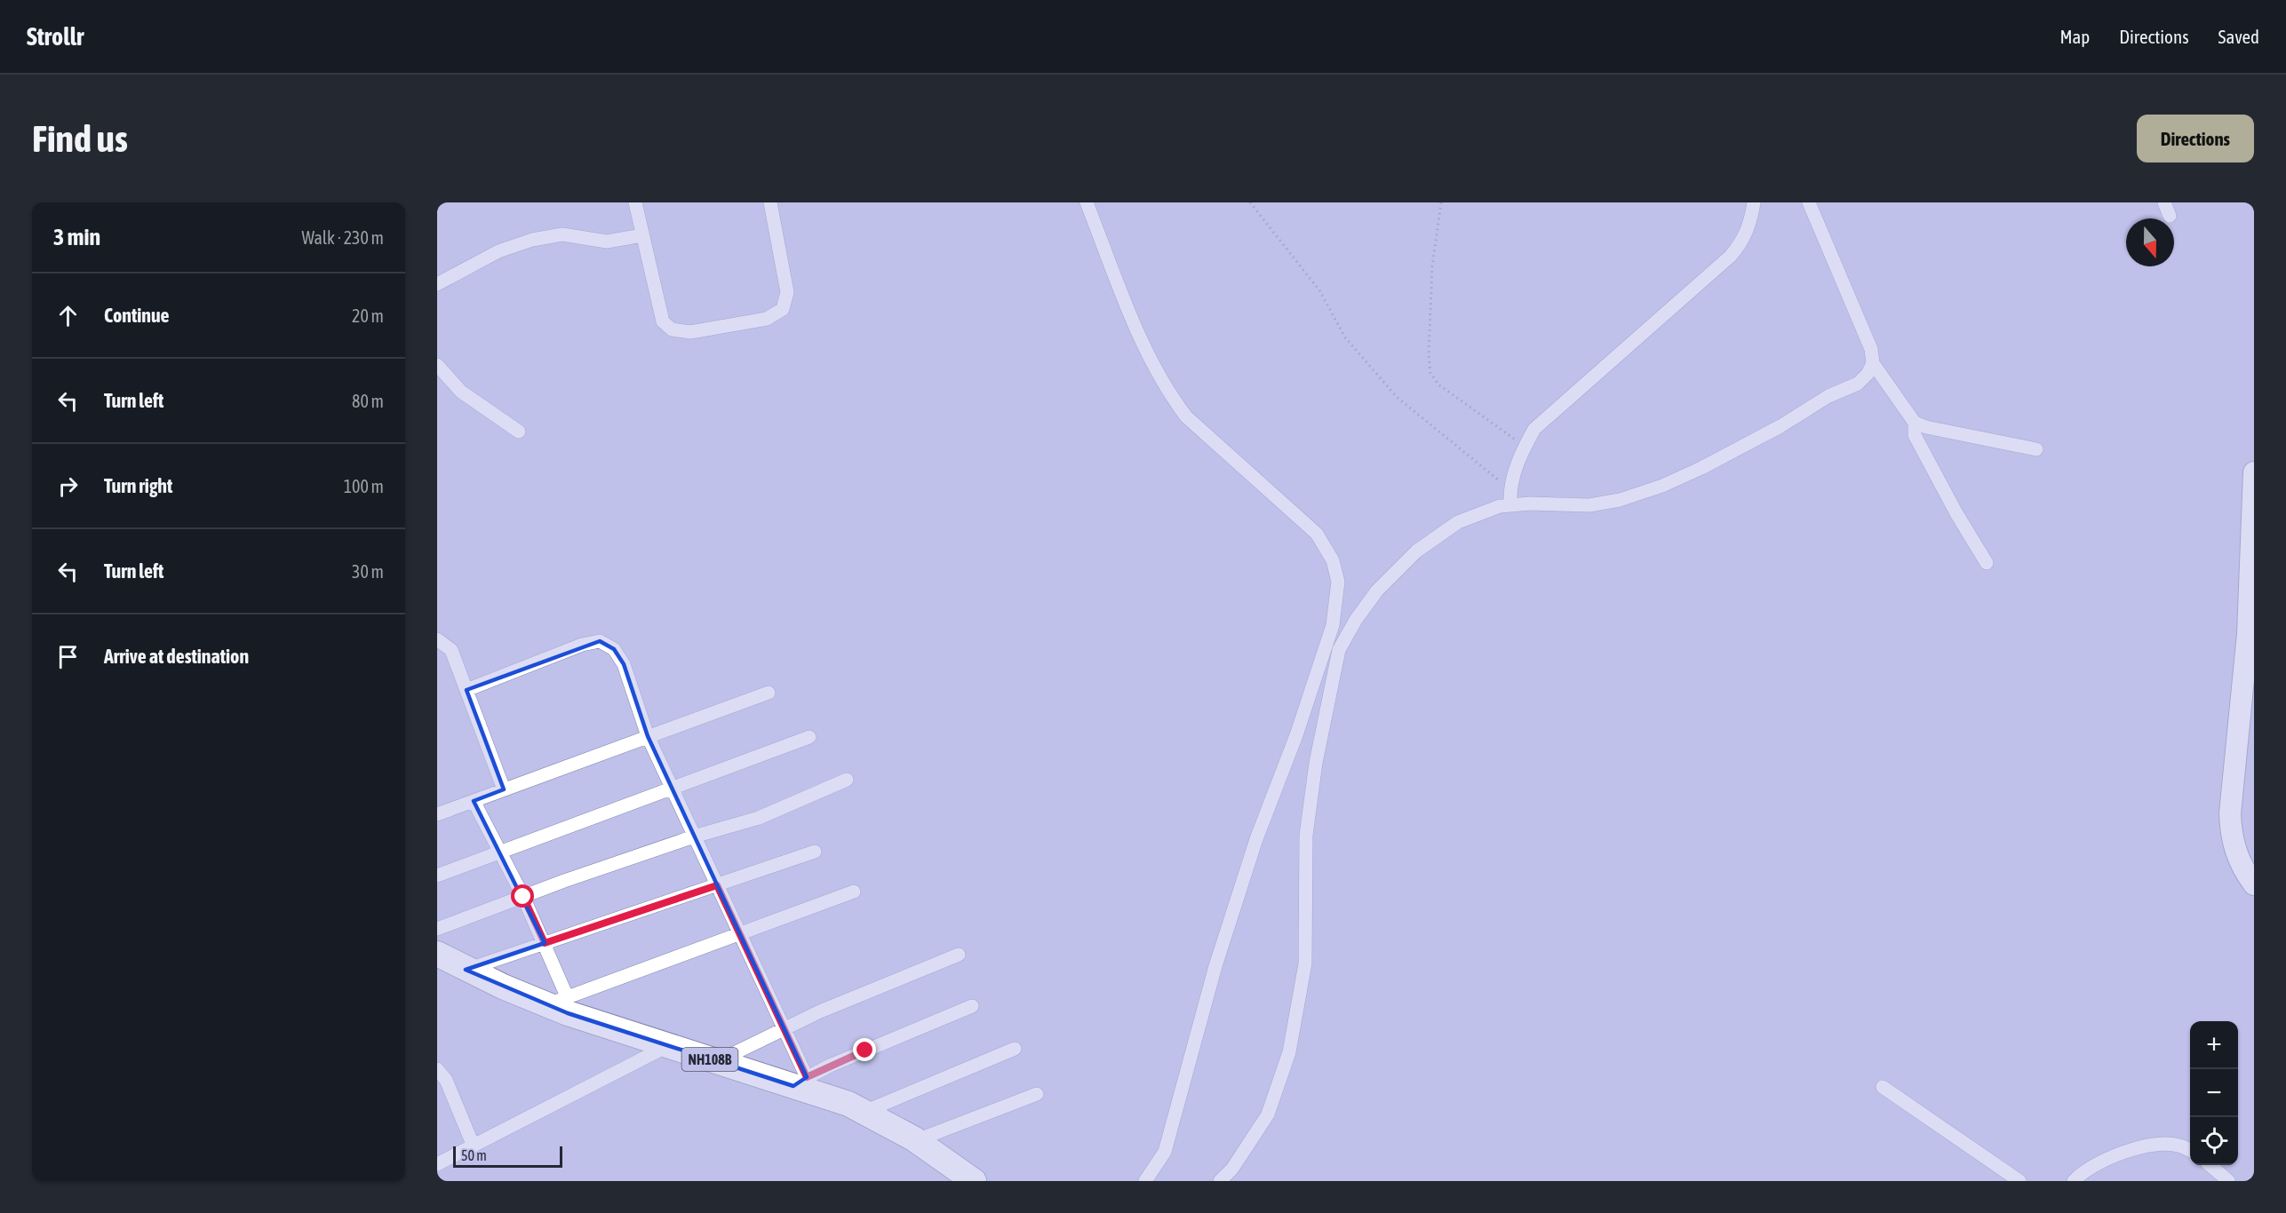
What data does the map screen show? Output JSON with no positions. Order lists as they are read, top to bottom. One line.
{"streets":{"highway":["NH108B"]},"scale_bar":"50 m","north":"bottom","page":{"header":"Strollr","nav":["Map","Directions","Saved"],"buttons":"Directions","title":"Find us","heading":["3 min","Walk · 230 m"],"list":[["Continue","20 m"],["Turn left","80 m"],["Turn right","100 m"],["Turn left","30 m"],"Arrive at destination"],"map_buttons":["+","−"],"scale":"50 m"}}
